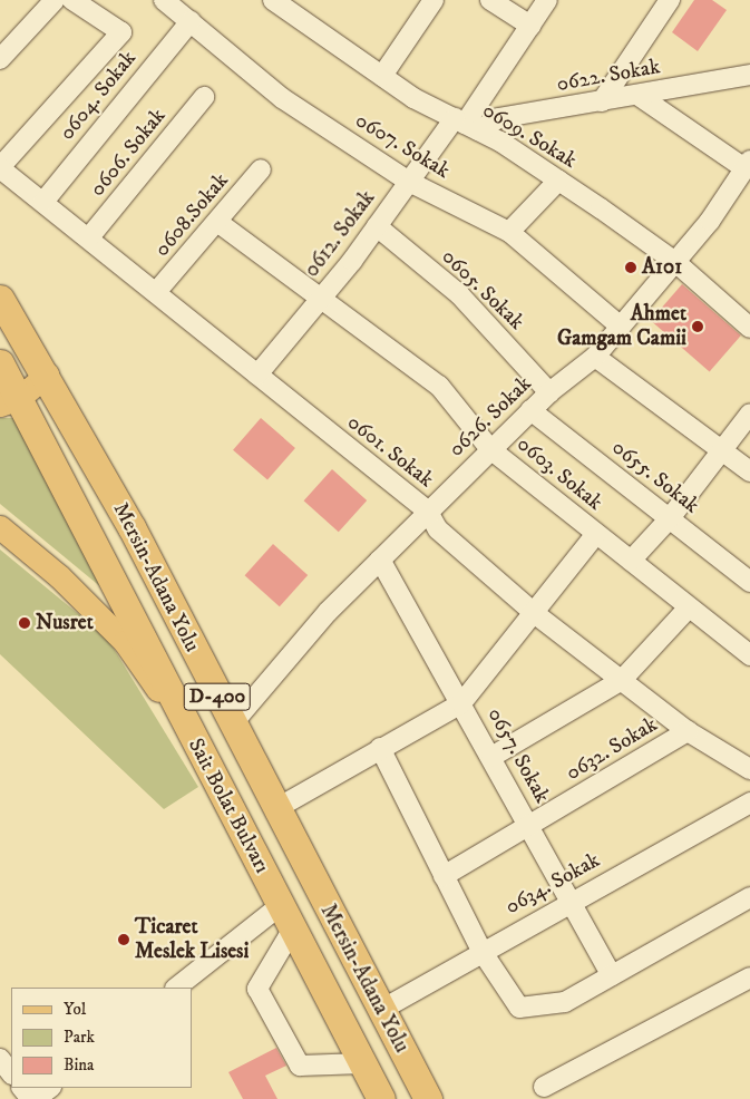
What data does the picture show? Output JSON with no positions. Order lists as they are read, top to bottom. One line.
{"streets":{"highway":["Mersin-Adana Yolu","D-400","Sait Bolat Bulvarı"],"street":["0622. Sokak","0604. Sokak","0609. Sokak","0607. Sokak","0606. Sokak","0608.Sokak","0612. Sokak","0605. Sokak","0626. Sokak","0601. Sokak","0603. Sokak","0655. Sokak","0632. Sokak","0657. Sokak","0634. Sokak"]},"crossings":[["0622. Sokak","0609. Sokak"],["0622. Sokak","0612. Sokak"],["0604. Sokak","0607. Sokak"],["0604. Sokak","0601. Sokak"],["0609. Sokak","0612. Sokak"],["0609. Sokak","0626. Sokak"],["0607. Sokak","0612. Sokak"],["0607. Sokak","0626. Sokak"],["0606. Sokak","0601. Sokak"],["0608.Sokak","0601. Sokak"],["0608.Sokak","0603. Sokak"],["0612. Sokak","0605. Sokak"],["0612. Sokak","0601. Sokak"],["0612. Sokak","0603. Sokak"],["0605. Sokak","0626. Sokak"],["0626. Sokak","0601. Sokak"],["0626. Sokak","0603. Sokak"],["0626. Sokak","0655. Sokak"],["0626. Sokak","Mersin-Adana Yolu"],["0626. Sokak","0657. Sokak"],["0601. Sokak","0632. Sokak"],["Mersin-Adana Yolu","0634. Sokak"],["0632. Sokak","0657. Sokak"],["0657. Sokak","0634. Sokak"]],"places":["A101","Ahmet Gamgam Camii","Nusret","Ticaret Meslek Lisesi"],"legend":["Yol","Park","Bina"]}
